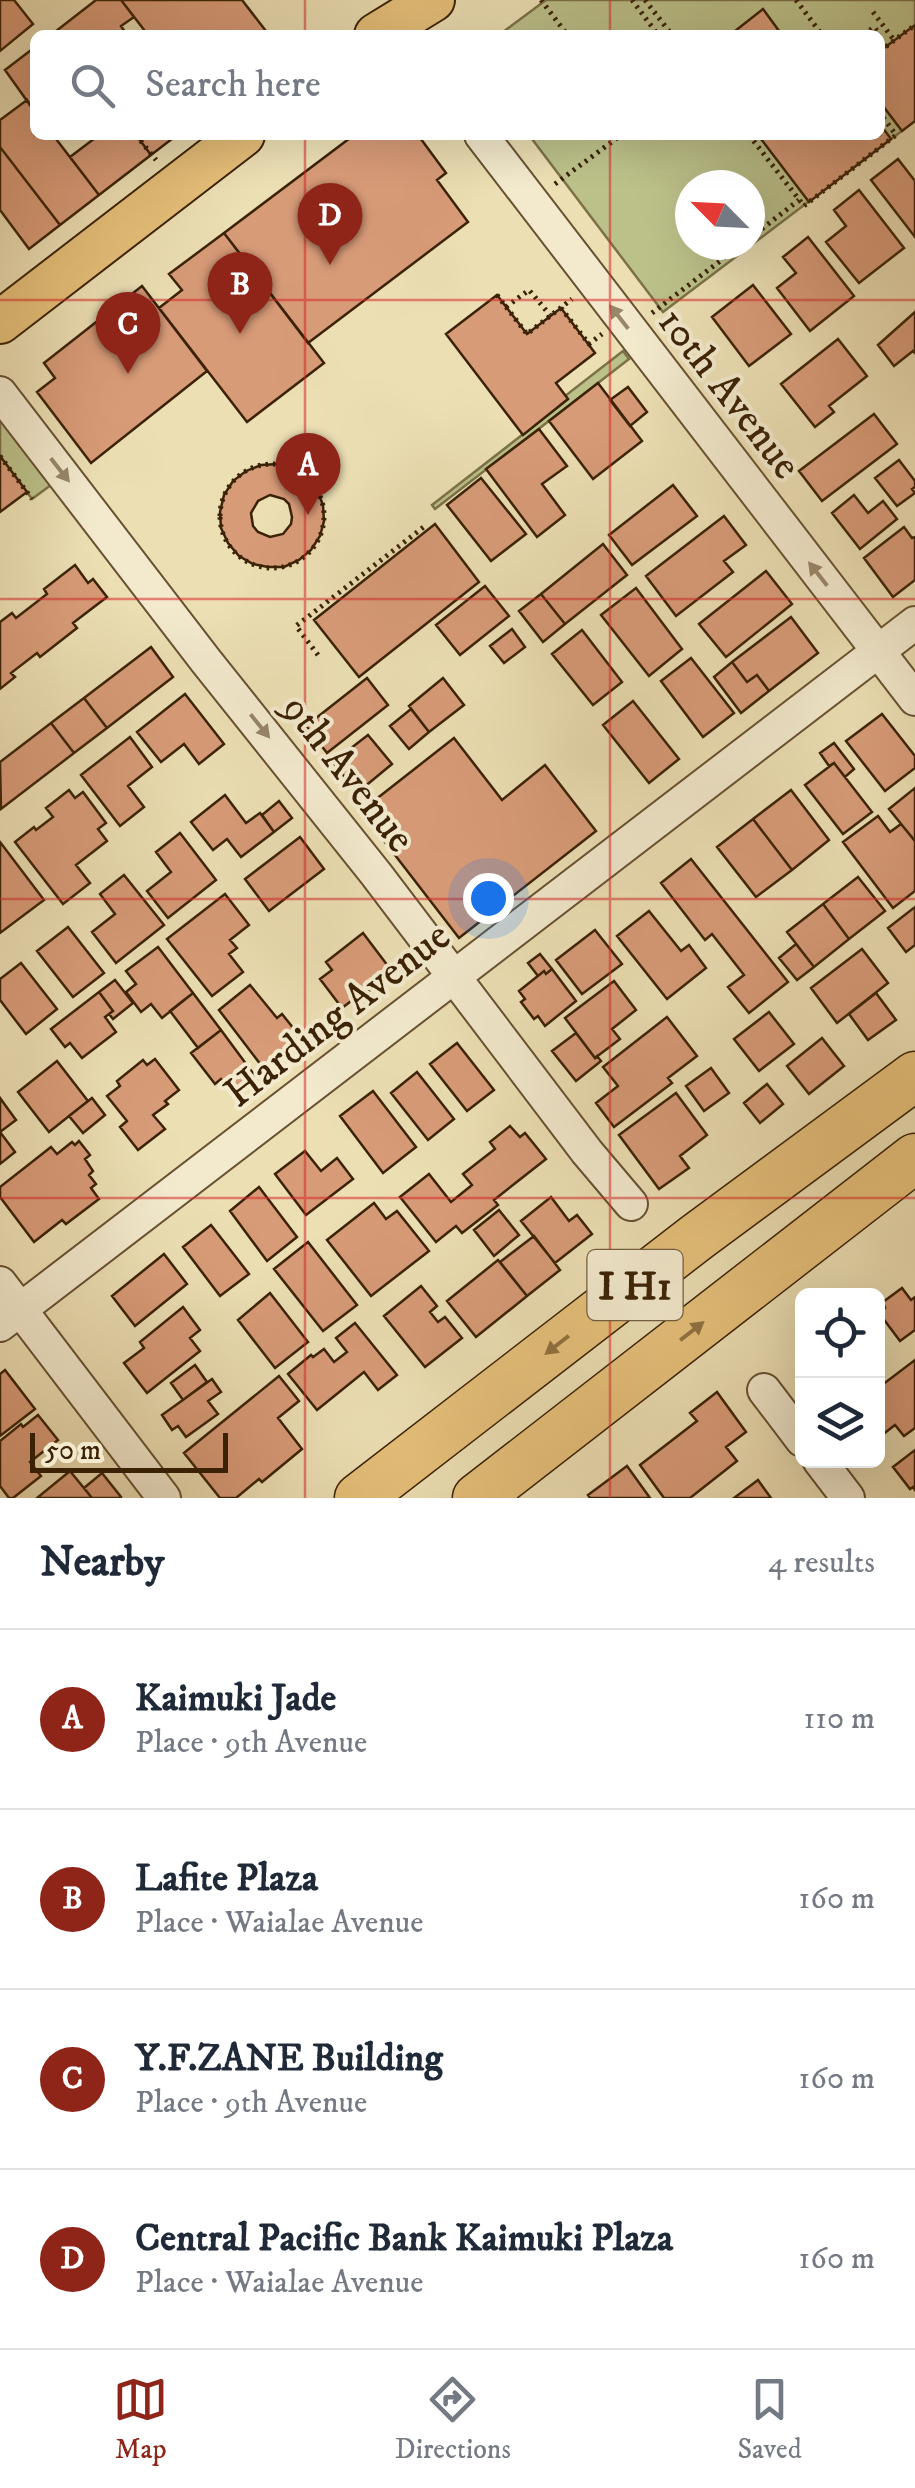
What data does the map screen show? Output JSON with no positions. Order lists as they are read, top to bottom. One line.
{"streets":{"highway":["I H1"],"street":["10th Avenue","9th Avenue","Harding Avenue"]},"crossings":[["10th Avenue","Harding Avenue"],["9th Avenue","Harding Avenue"]],"one_way":["10th Avenue","9th Avenue"],"scale_bar":"50 m","north":"top left","page":{"search":"Search here","pins":["D","B","C","A"],"scale":"50 m","heading":["Nearby","4 results"],"list":[{"mark":"A","name":"Kaimuki Jade","note":"Place · 9th Avenue","value":"110 m"},{"mark":"B","name":"Lafite Plaza","note":"Place · Waialae Avenue","value":"160 m"},{"mark":"C","name":"Y.F.ZANE Building","note":"Place · 9th Avenue","value":"160 m"},{"mark":"D","name":"Central Pacific Bank Kaimuki Plaza","note":"Place · Waialae Avenue","value":"160 m"}],"nav":["Map","Directions","Saved"]}}
